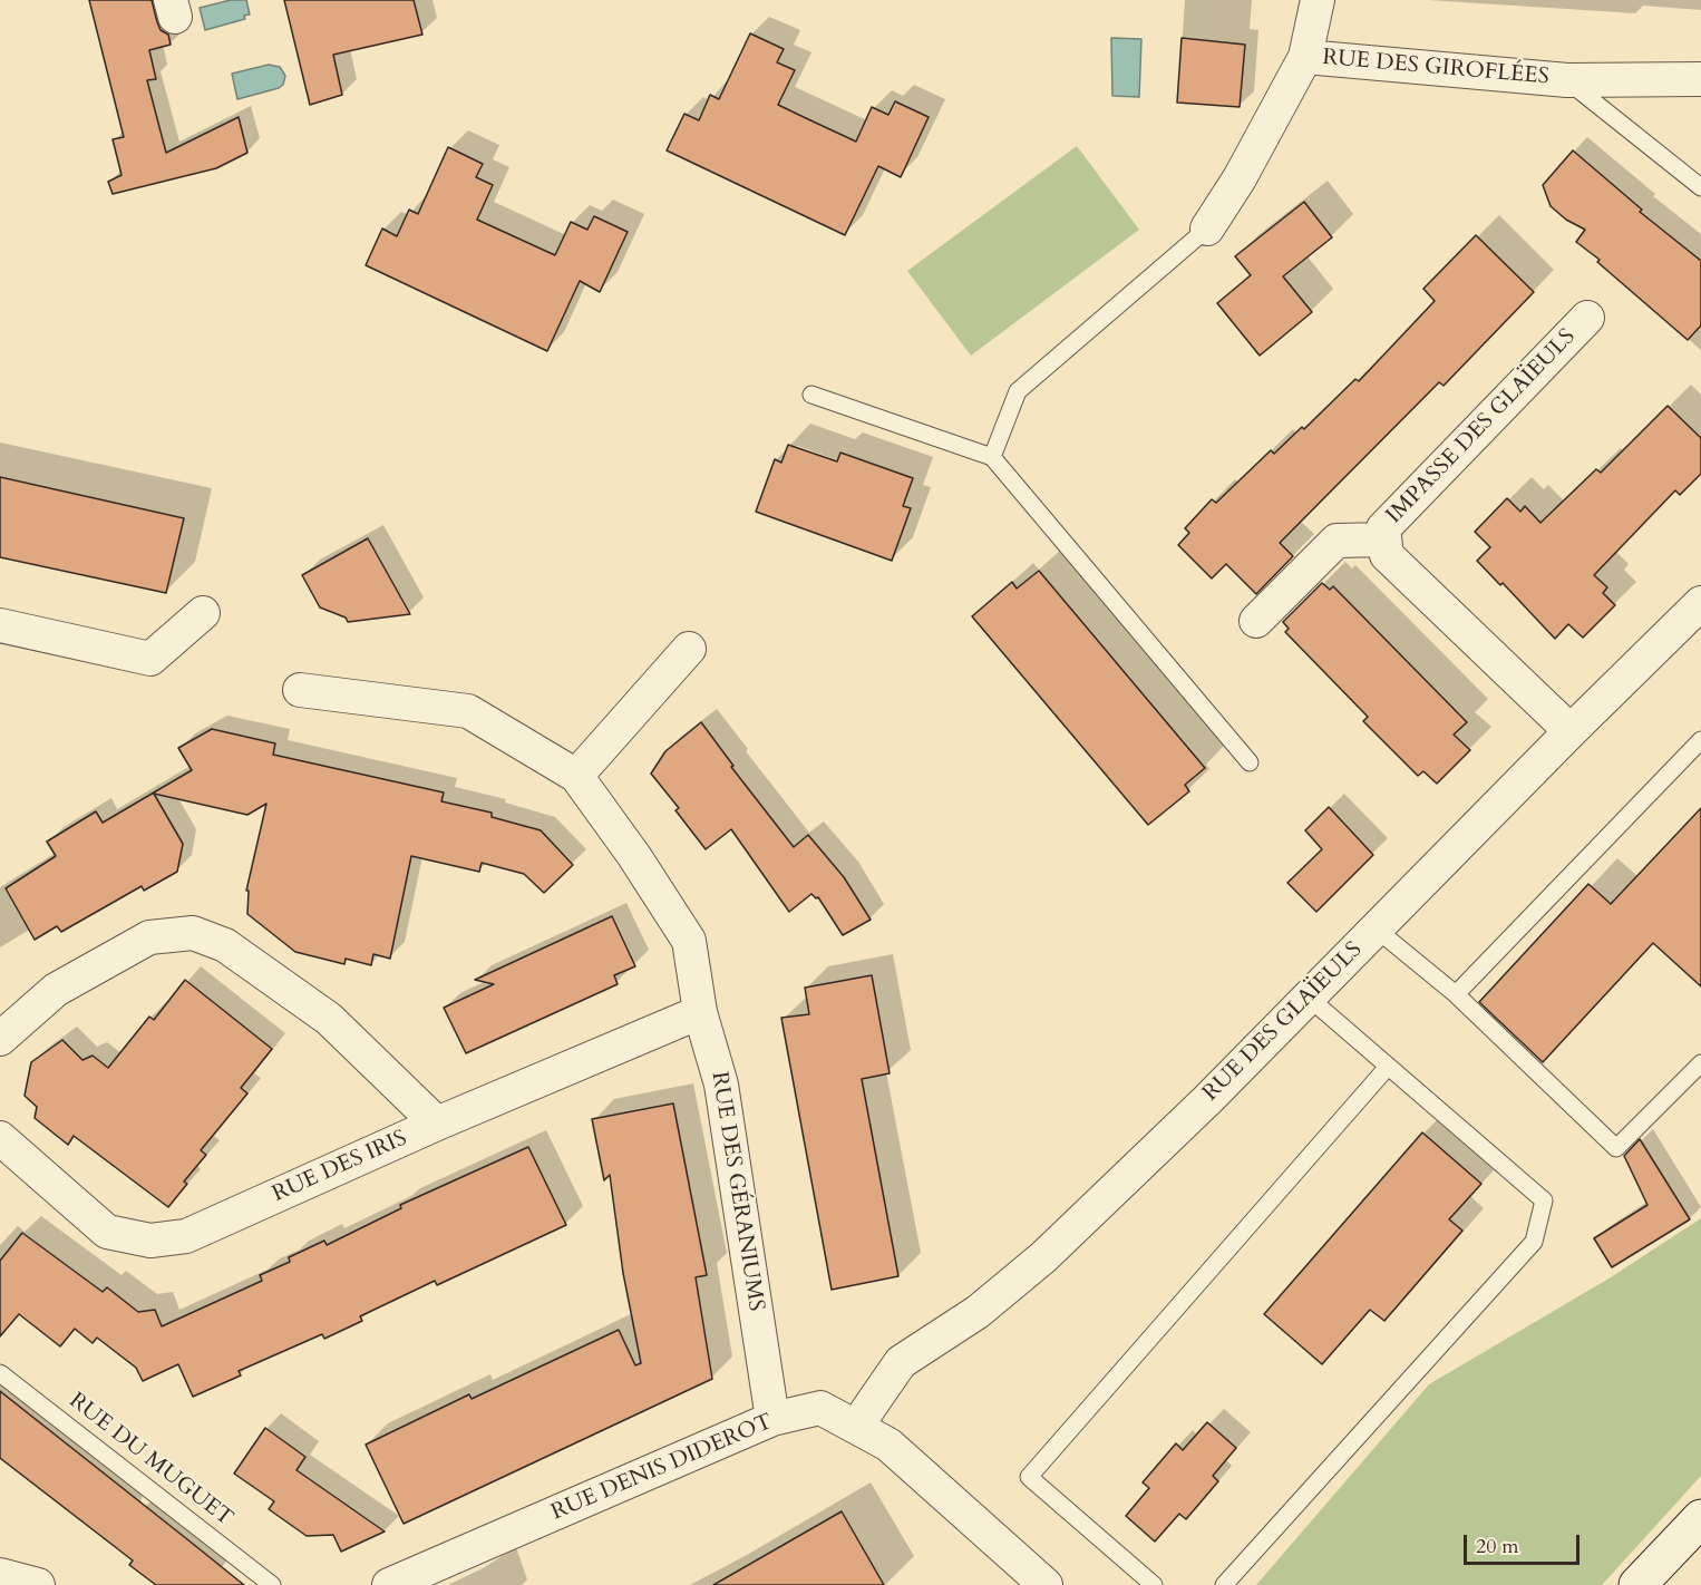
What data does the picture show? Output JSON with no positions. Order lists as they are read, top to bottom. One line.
{"streets":{"street":["RUE DES GIROFLÉES","IMPASSE DES GLAÏEULS","RUE DES GLAÏEULS","RUE DES IRIS","RUE DES GÉRANIUMS","RUE DENIS DIDEROT"],"lane":["RUE DU MUGUET"]},"crossings":[["IMPASSE DES GLAÏEULS","RUE DES GLAÏEULS"],["RUE DES GLAÏEULS","RUE DENIS DIDEROT"],["RUE DES IRIS","RUE DES GÉRANIUMS"],["RUE DES GÉRANIUMS","RUE DENIS DIDEROT"]],"scale_bar":"20 m"}
